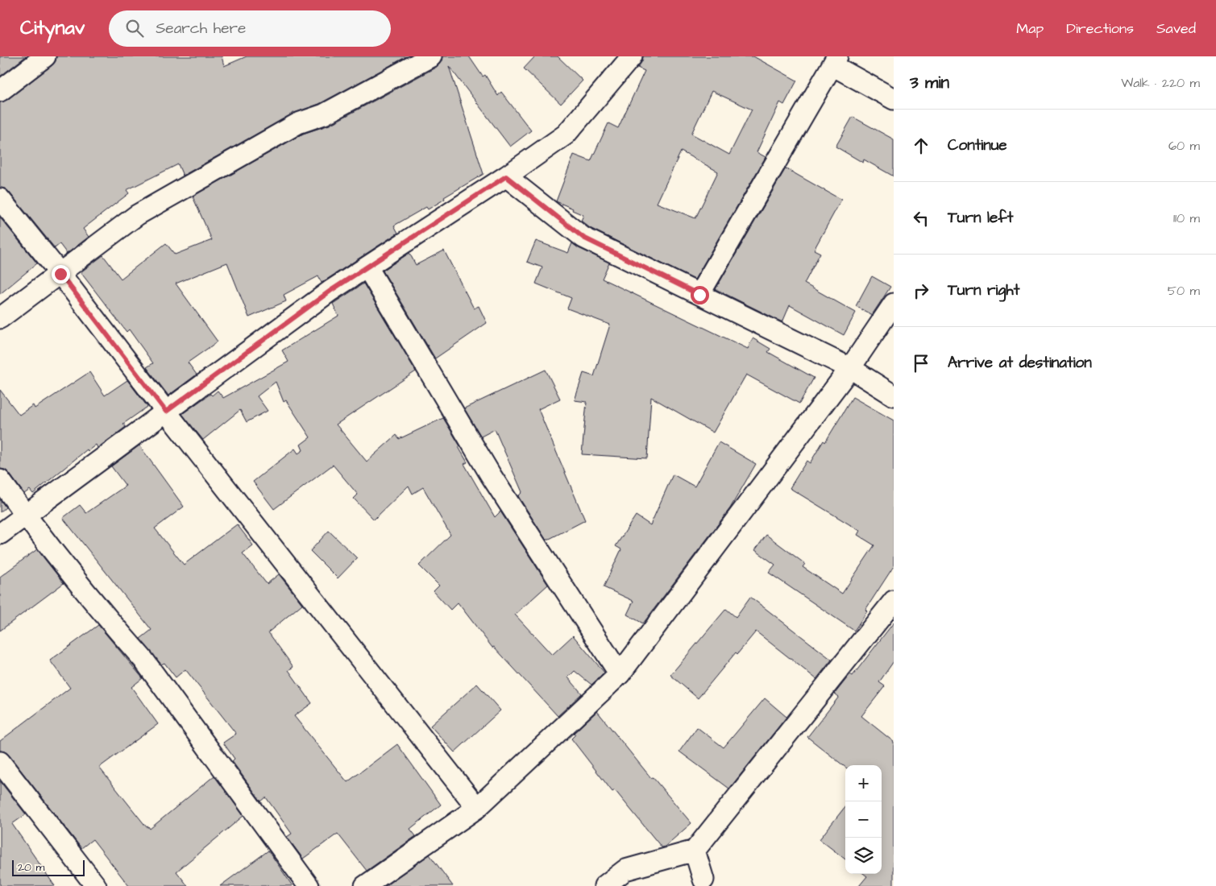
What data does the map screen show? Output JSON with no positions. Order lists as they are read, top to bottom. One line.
{"scale_bar":"20 m","page":{"header":"Citynav","search":"Search here","nav":["Map","Directions","Saved"],"heading":["3 min","Walk · 220 m"],"list":[["Continue","60 m"],["Turn left","110 m"],["Turn right","50 m"],"Arrive at destination"],"map_buttons":["+","−"],"scale":"20 m"}}
